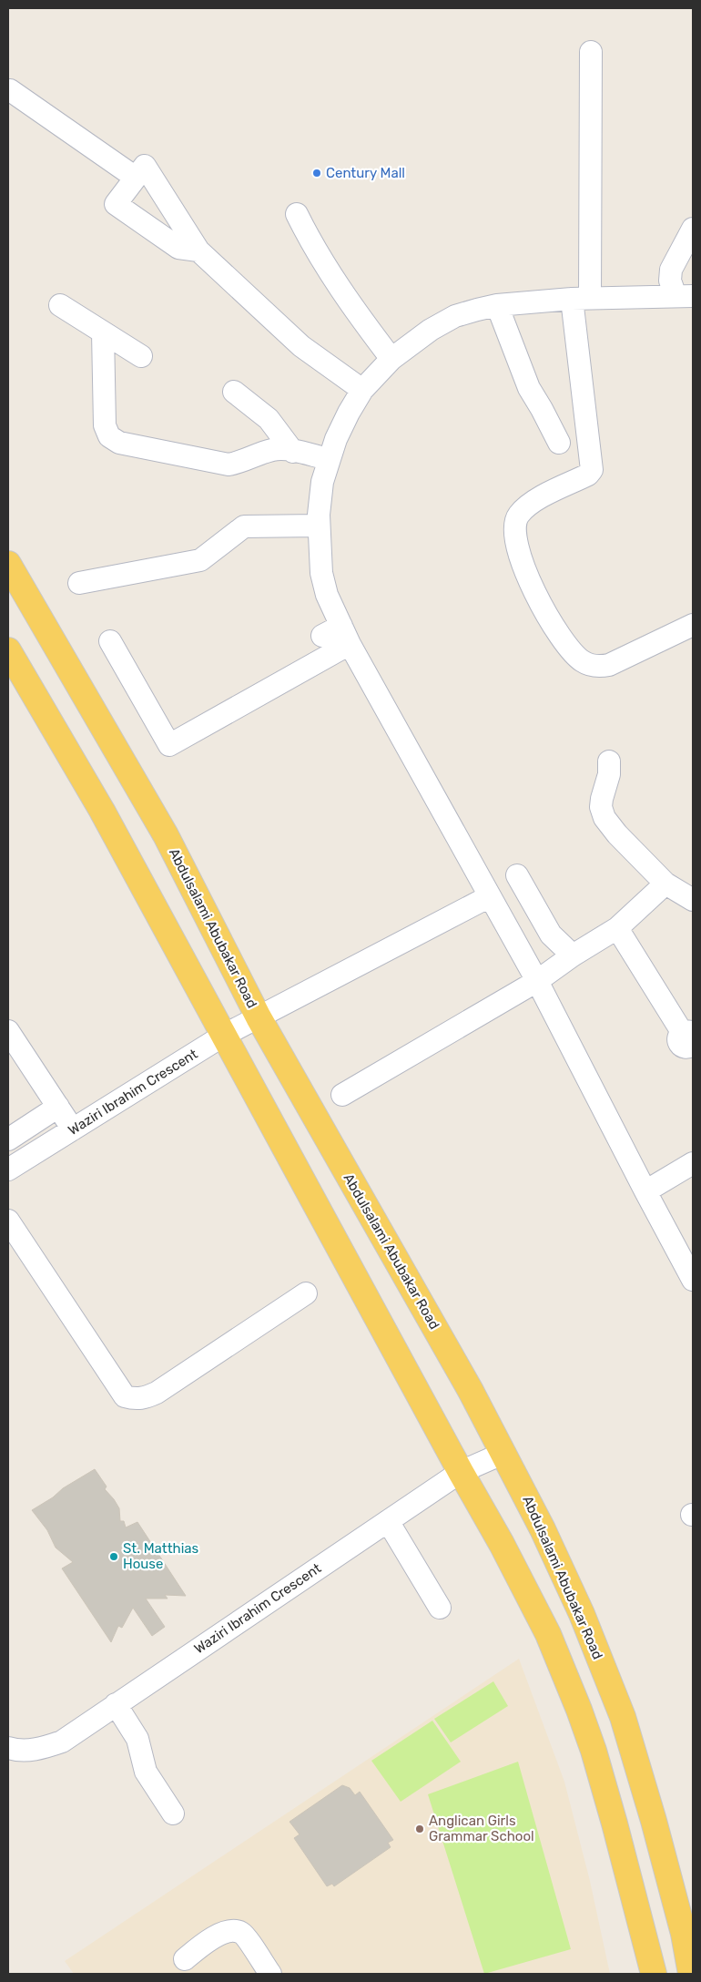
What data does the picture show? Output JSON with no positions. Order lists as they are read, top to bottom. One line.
{"streets":{"main road":["Abdulsalami Abubakar Road"],"street":["Waziri Ibrahim Crescent"]},"crossings":[["Abdulsalami Abubakar Road","Waziri Ibrahim Crescent"]],"places":["Century Mall","St. Matthias House","Anglican Girls Grammar School"]}
